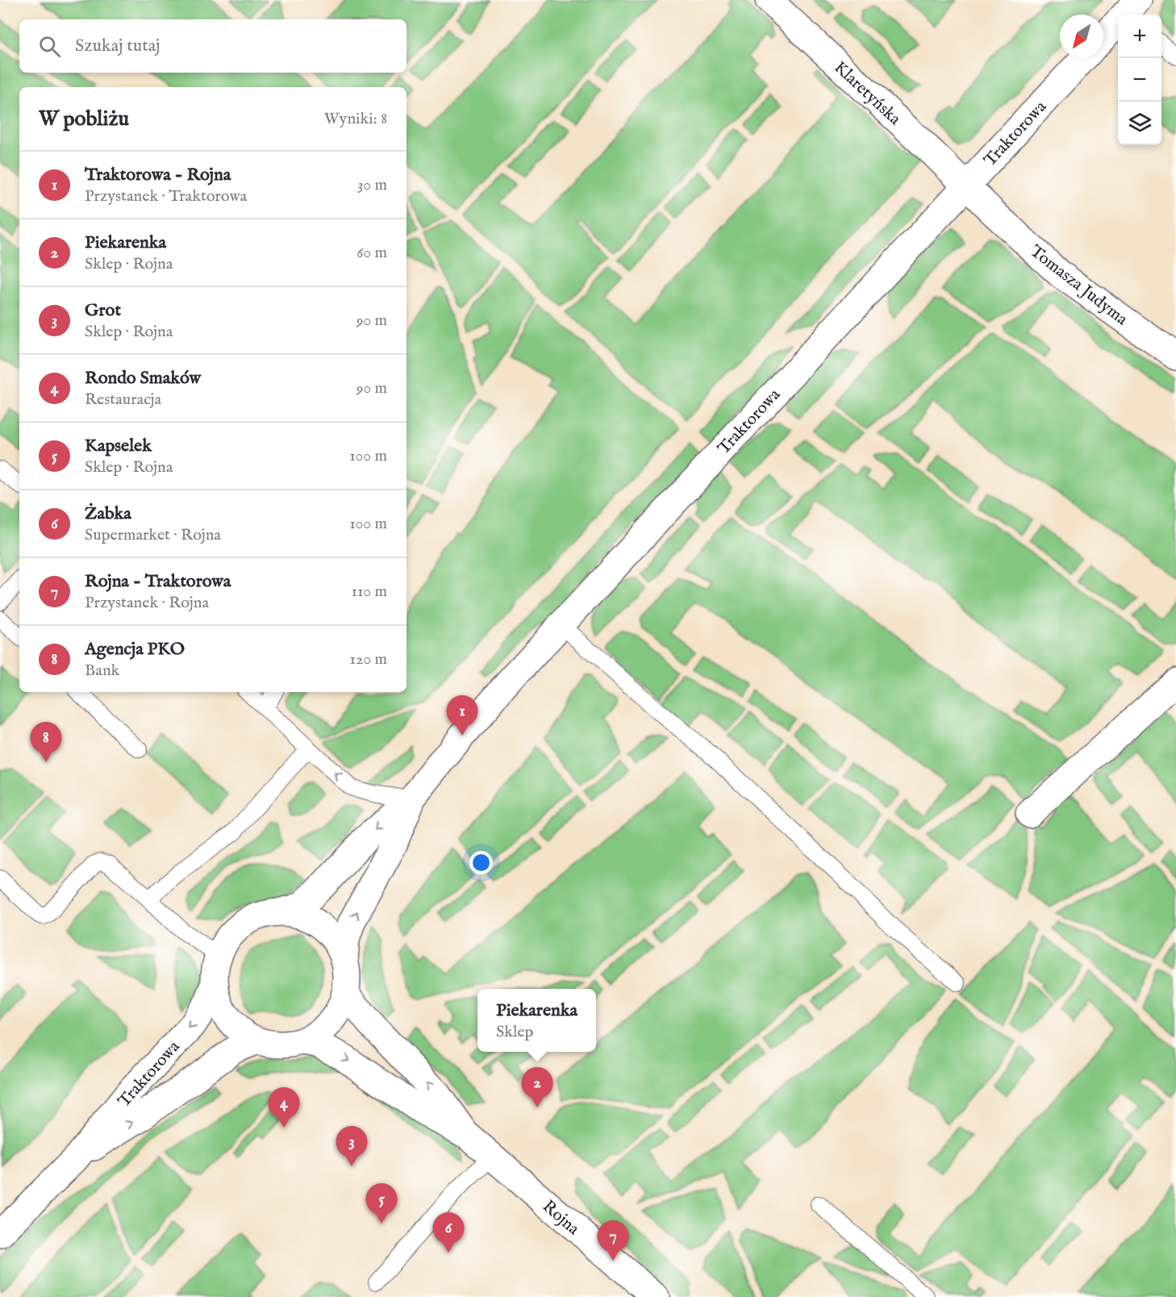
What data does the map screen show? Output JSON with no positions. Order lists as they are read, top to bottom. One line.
{"streets":{"main road":["Klaretyńska","Traktorowa","Tomasza Judyma","Rojna"]},"crossings":[["Klaretyńska","Traktorowa"],["Klaretyńska","Tomasza Judyma"],["Traktorowa","Tomasza Judyma"],["Traktorowa","Rojna"]],"north":"bottom left","page":{"map_buttons":["+","−"],"search":"Szukaj tutaj","heading":["W pobliżu","Wyniki: 8"],"list":[{"mark":"1","name":"Traktorowa - Rojna","note":"Przystanek · Traktorowa","value":"30 m"},{"mark":"2","name":"Piekarenka","note":"Sklep · Rojna","value":"60 m"},{"mark":"3","name":"Grot","note":"Sklep · Rojna","value":"90 m"},{"mark":"4","name":"Rondo Smaków","note":"Restauracja","value":"90 m"},{"mark":"5","name":"Kapselek","note":"Sklep · Rojna","value":"100 m"},{"mark":"6","name":"Żabka","note":"Supermarket · Rojna","value":"100 m"},{"mark":"7","name":"Rojna - Traktorowa","note":"Przystanek · Rojna","value":"110 m"},{"mark":"8","name":"Agencja PKO","note":"Bank","value":"120 m"}],"pins":["1","8","2","4","3","5","6","7"],"popup":["Piekarenka","Sklep"]}}
